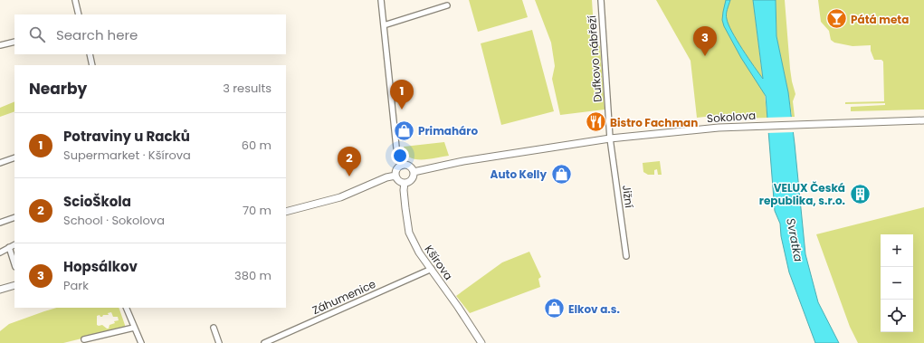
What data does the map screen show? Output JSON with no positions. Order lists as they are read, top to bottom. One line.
{"streets":{"street":["Dufkovo nábřeží","Sokolova","Jižní","Kšírova","Záhumenice"]},"crossings":[["Dufkovo nábřeží","Sokolova"],["Dufkovo nábřeží","Jižní"],["Sokolova","Jižní"],["Sokolova","Kšírova"],["Kšírova","Záhumenice"]],"water":["Svratka"],"places":{"bar":["Pátá meta"],"restaurant":["Bistro Fachman"],"shop":["Primaháro","Auto Kelly","Elkov a.s."],"building":["VELUX Česká republika, s.r.o."]},"page":{"search":"Search here","pins":["3","1","2"],"heading":["Nearby","3 results"],"list":[{"mark":"1","name":"Potraviny u Racků","note":"Supermarket · Kšírova","value":"60 m"},{"mark":"2","name":"ScioŠkola","note":"School · Sokolova","value":"70 m"},{"mark":"3","name":"Hopsálkov","note":"Park","value":"380 m"}],"map_buttons":["+","−"]}}
